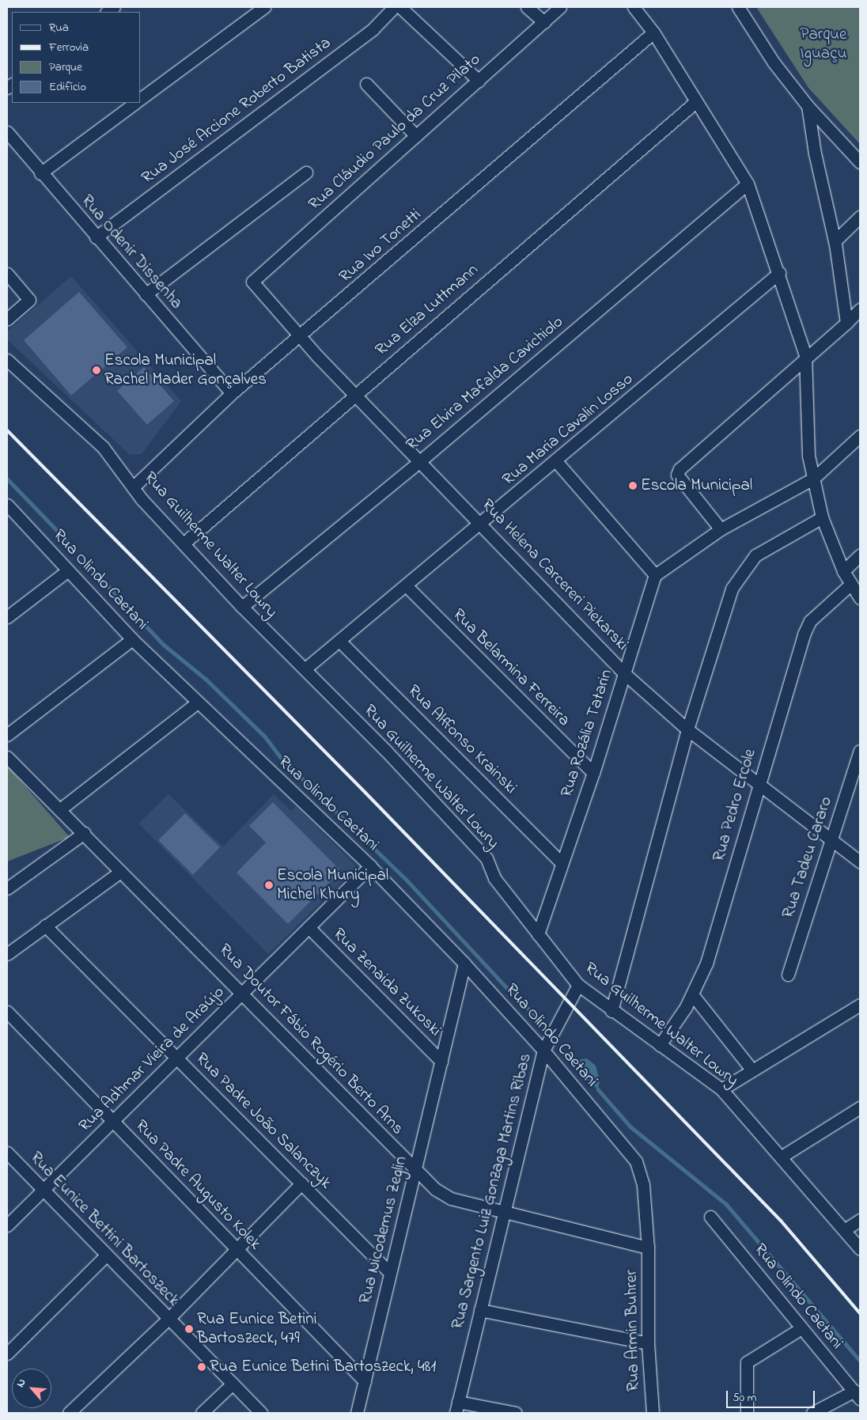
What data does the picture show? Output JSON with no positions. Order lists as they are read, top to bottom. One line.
{"streets":{"street":["Rua José Arcione Roberto Batista","Rua Cláudio Paulo da Cruz Pilato","Rua Ivo Tonetti","Rua Odenir Dissenha","Rua Elza Luttmann","Rua Elvira Mafalda Cavichiolo","Rua Maria Cavalin Losso","Rua Guilherme Walter Lowry","Rua Helena Carcereri Piekarski","Rua Olindo Caetani","Rua Belarmina Ferreira","Rua Rozália Tatarin","Rua Alffonso Krainski","Rua Pedro Ercole","Rua Tadeu Cararo","Rua Zenaida Zukoski","Rua Doutor Fábio Rogério Berto Arns","Rua Adhmar Vieira de Araújo","Rua Padre João Salanczyk","Rua Padre Augusto Kolek","Rua Sargento Luiz Gonzaga Martins Ribas","Rua Eunice Bettini Bartoszeck","Rua Nicodemus Zeglin","Rua Armin Buhrer"]},"crossings":[["Rua José Arcione Roberto Batista","Rua Odenir Dissenha"],["Rua Cláudio Paulo da Cruz Pilato","Rua Helena Carcereri Piekarski"],["Rua Ivo Tonetti","Rua Odenir Dissenha"],["Rua Ivo Tonetti","Rua Guilherme Walter Lowry"],["Rua Ivo Tonetti","Rua Helena Carcereri Piekarski"],["Rua Elza Luttmann","Rua Guilherme Walter Lowry"],["Rua Elza Luttmann","Rua Helena Carcereri Piekarski"],["Rua Elvira Mafalda Cavichiolo","Rua Guilherme Walter Lowry"],["Rua Elvira Mafalda Cavichiolo","Rua Helena Carcereri Piekarski"],["Rua Maria Cavalin Losso","Rua Guilherme Walter Lowry"],["Rua Maria Cavalin Losso","Rua Helena Carcereri Piekarski"],["Rua Maria Cavalin Losso","Rua Belarmina Ferreira"],["Rua Maria Cavalin Losso","Rua Alffonso Krainski"],["Rua Guilherme Walter Lowry","Rua Rozália Tatarin"],["Rua Guilherme Walter Lowry","Rua Pedro Ercole"],["Rua Guilherme Walter Lowry","Rua Sargento Luiz Gonzaga Martins Ribas"],["Rua Helena Carcereri Piekarski","Rua Rozália Tatarin"],["Rua Helena Carcereri Piekarski","Rua Pedro Ercole"],["Rua Helena Carcereri Piekarski","Rua Tadeu Cararo"],["Rua Olindo Caetani","Rua Doutor Fábio Rogério Berto Arns"],["Rua Olindo Caetani","Rua Adhmar Vieira de Araújo"],["Rua Olindo Caetani","Rua Sargento Luiz Gonzaga Martins Ribas"],["Rua Olindo Caetani","Rua Nicodemus Zeglin"],["Rua Olindo Caetani","Rua Armin Buhrer"],["Rua Belarmina Ferreira","Rua Rozália Tatarin"],["Rua Rozália Tatarin","Rua Alffonso Krainski"],["Rua Zenaida Zukoski","Rua Adhmar Vieira de Araújo"],["Rua Zenaida Zukoski","Rua Nicodemus Zeglin"],["Rua Doutor Fábio Rogério Berto Arns","Rua Adhmar Vieira de Araújo"],["Rua Doutor Fábio Rogério Berto Arns","Rua Sargento Luiz Gonzaga Martins Ribas"],["Rua Doutor Fábio Rogério Berto Arns","Rua Nicodemus Zeglin"],["Rua Doutor Fábio Rogério Berto Arns","Rua Armin Buhrer"],["Rua Adhmar Vieira de Araújo","Rua Padre João Salanczyk"],["Rua Adhmar Vieira de Araújo","Rua Padre Augusto Kolek"],["Rua Adhmar Vieira de Araújo","Rua Eunice Bettini Bartoszeck"],["Rua Padre João Salanczyk","Rua Nicodemus Zeglin"],["Rua Padre Augusto Kolek","Rua Nicodemus Zeglin"]],"parks":["Parque Iguaçu"],"places":["Escola Municipal Rachel Mader Gonçalves","Escola Municipal","Escola Municipal Michel Khury","Rua Eunice Betini Bartoszeck, 479","Rua Eunice Betini Bartoszeck, 481"],"legend":["Rua","Ferrovia","Parque","Edifício"],"scale_bar":"50 m","north":"top left"}
